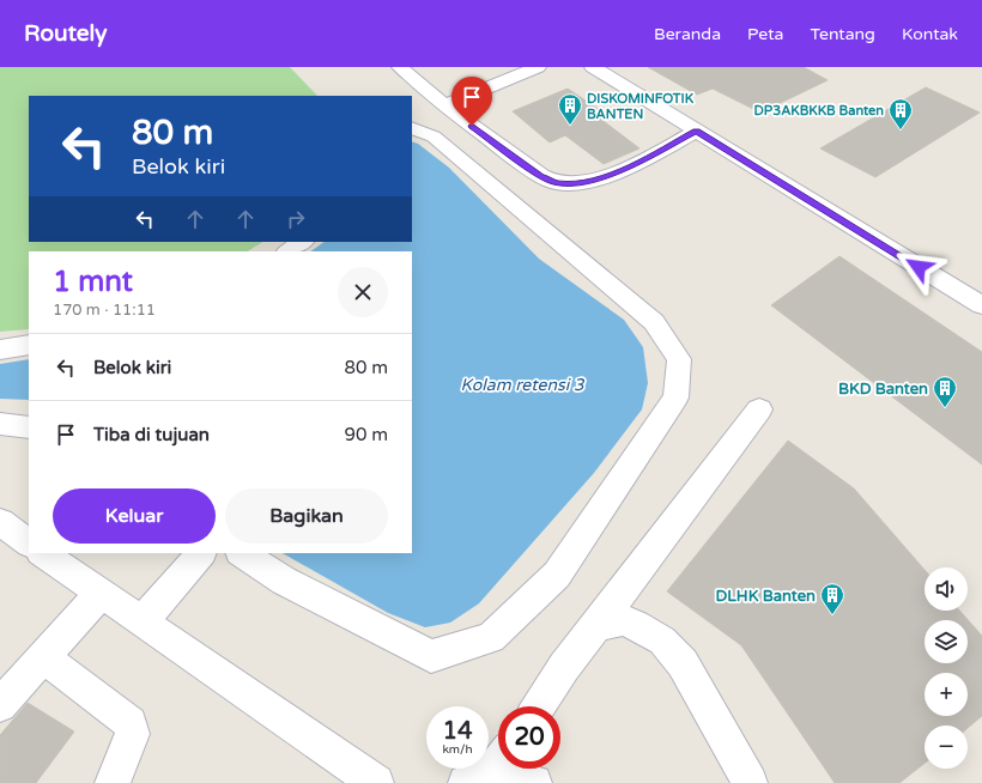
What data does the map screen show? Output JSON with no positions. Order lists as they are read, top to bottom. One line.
{"water":["Kolam retensi 3"],"places":{"building":["DISKOMINFOTIK BANTEN","DP3AKBKKB Banten","BKD Banten","DLHK Banten"]},"page":{"header":"Routely","nav":["Beranda","Peta","Tentang","Kontak"],"turn":["80 m","Belok kiri"],"heading":["1 mnt","170 m · 11:11"],"list":[{"name":"Belok kiri","value":"80 m"},{"name":"Tiba di tujuan","value":"90 m"}],"buttons":["Keluar","Bagikan"],"map_buttons":["+","−"],"speed":"14 km/h","limit":"20"}}
